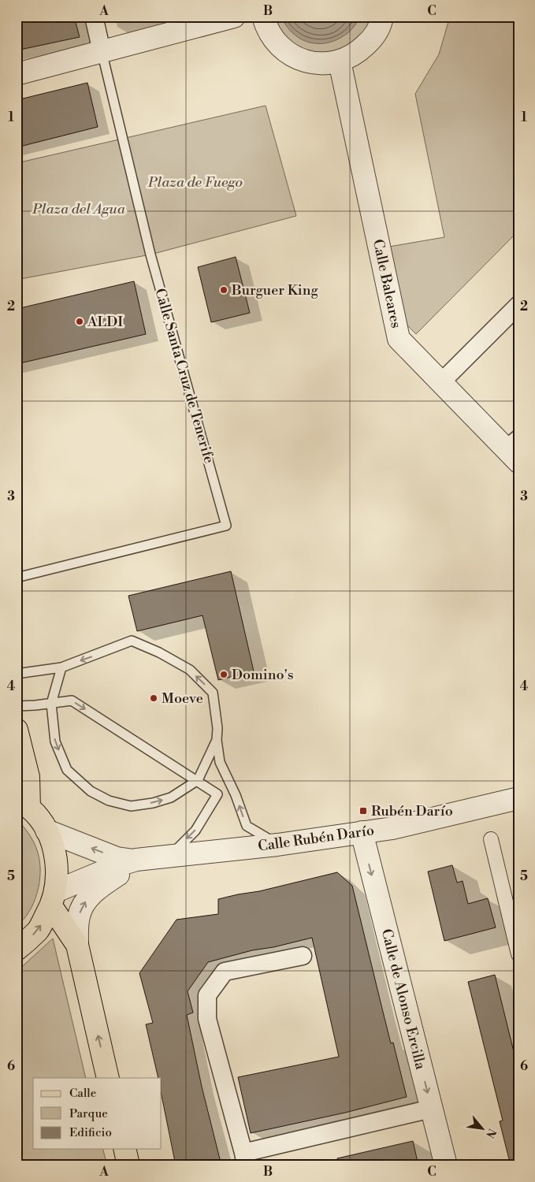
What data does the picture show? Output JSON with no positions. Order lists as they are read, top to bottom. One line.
{"streets":{"street":["Calle Baleares","Calle Santa Cruz de Tenerife","Calle Rubén Darío","Calle de Alonso Ercilla"]},"crossings":[["Calle Rubén Darío","Calle de Alonso Ercilla"]],"parks":["Plaza de Fuego","Plaza del Agua"],"places":{"other":["Burguer King","ALDI","Domino's","Moeve"],"transit":["Rubén Darío"]},"legend":["Calle","Parque","Edificio"],"north":"bottom right","grid":{"columns":["A","B","C"],"rows":["1","2","3","4","5","6"]}}
